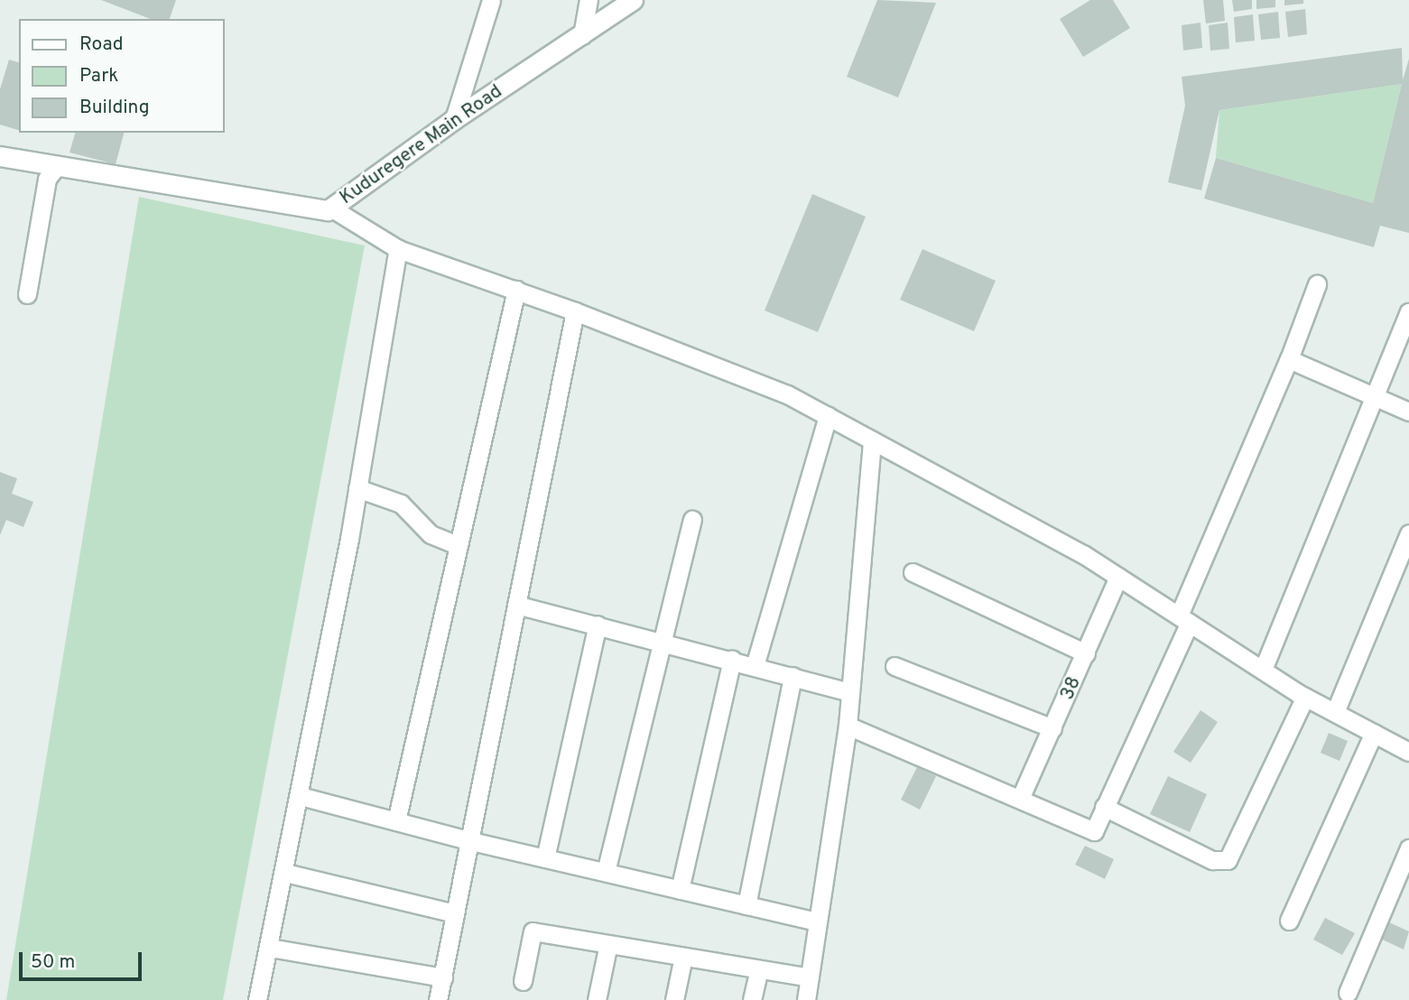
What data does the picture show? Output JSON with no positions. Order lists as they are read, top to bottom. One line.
{"streets":{"street":["Kuduregere Main Road","38"]},"legend":["Road","Park","Building"],"scale_bar":"50 m"}
